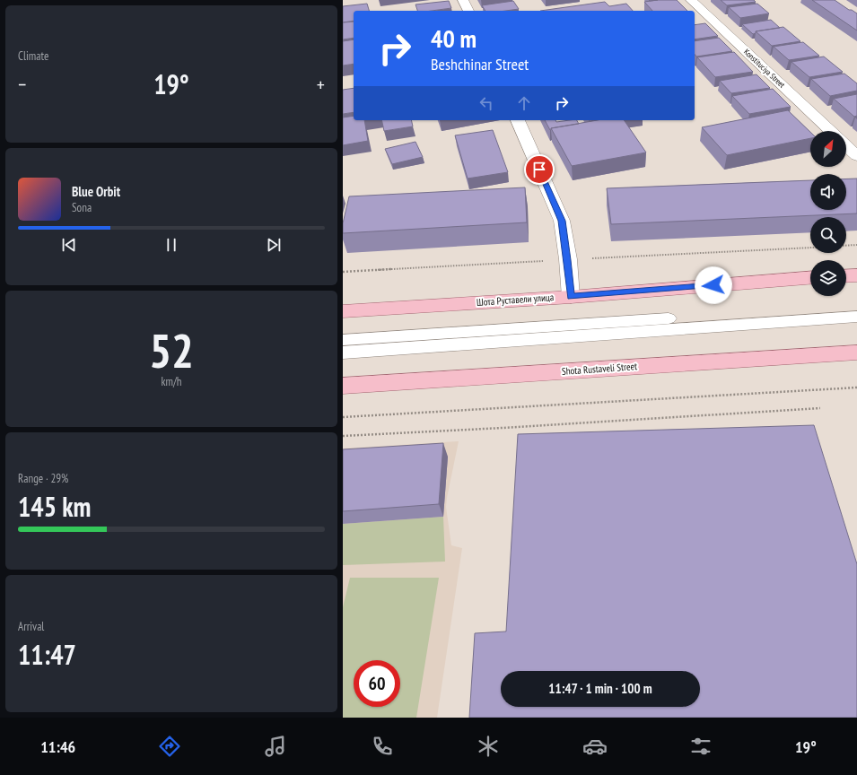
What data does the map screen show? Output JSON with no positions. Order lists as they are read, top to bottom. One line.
{"streets":{"main road":["Шота Руставели улица","Shota Rustaveli Street"],"street":["Konstituciya Street"]},"north":"top right","page":{"tile":["Climate",["52","km/h"],["Range · 29%","145 km"],["Arrival","11:47"]],"turn":["40 m","Beshchinar Street"],"heat":["−","19°","+"],"song":["Blue Orbit","Sona"],"limit":"60","trip":"11:47 · 1 min · 100 m","tabs":["11:46","19°"]}}
